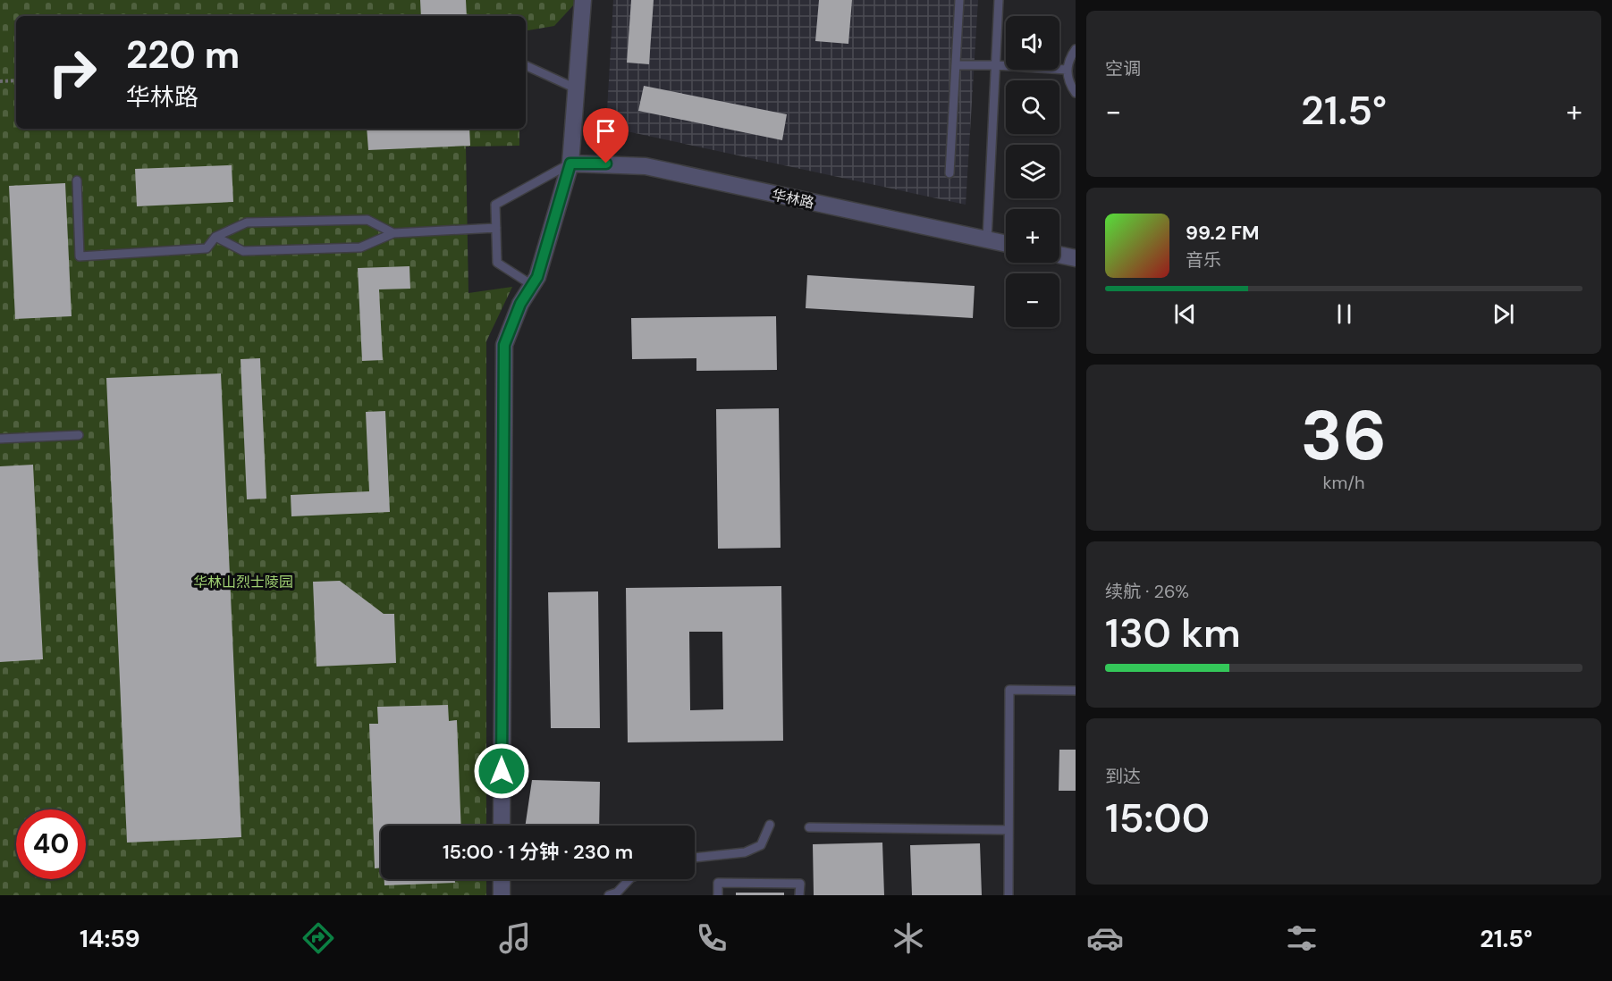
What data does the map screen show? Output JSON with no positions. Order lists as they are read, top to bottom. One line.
{"streets":{"street":["华林路"]},"parks":["华林山烈士陵园"],"page":{"tile":["空调",["36","km/h"],["续航 · 26%","130 km"],["到达","15:00"]],"map_buttons":["+","−"],"turn":["220 m","华林路"],"heat":["−","21.5°","+"],"song":["99.2 FM","音乐"],"limit":"40","trip":"15:00 · 1 分钟 · 230 m","tabs":["14:59","21.5°"]}}
